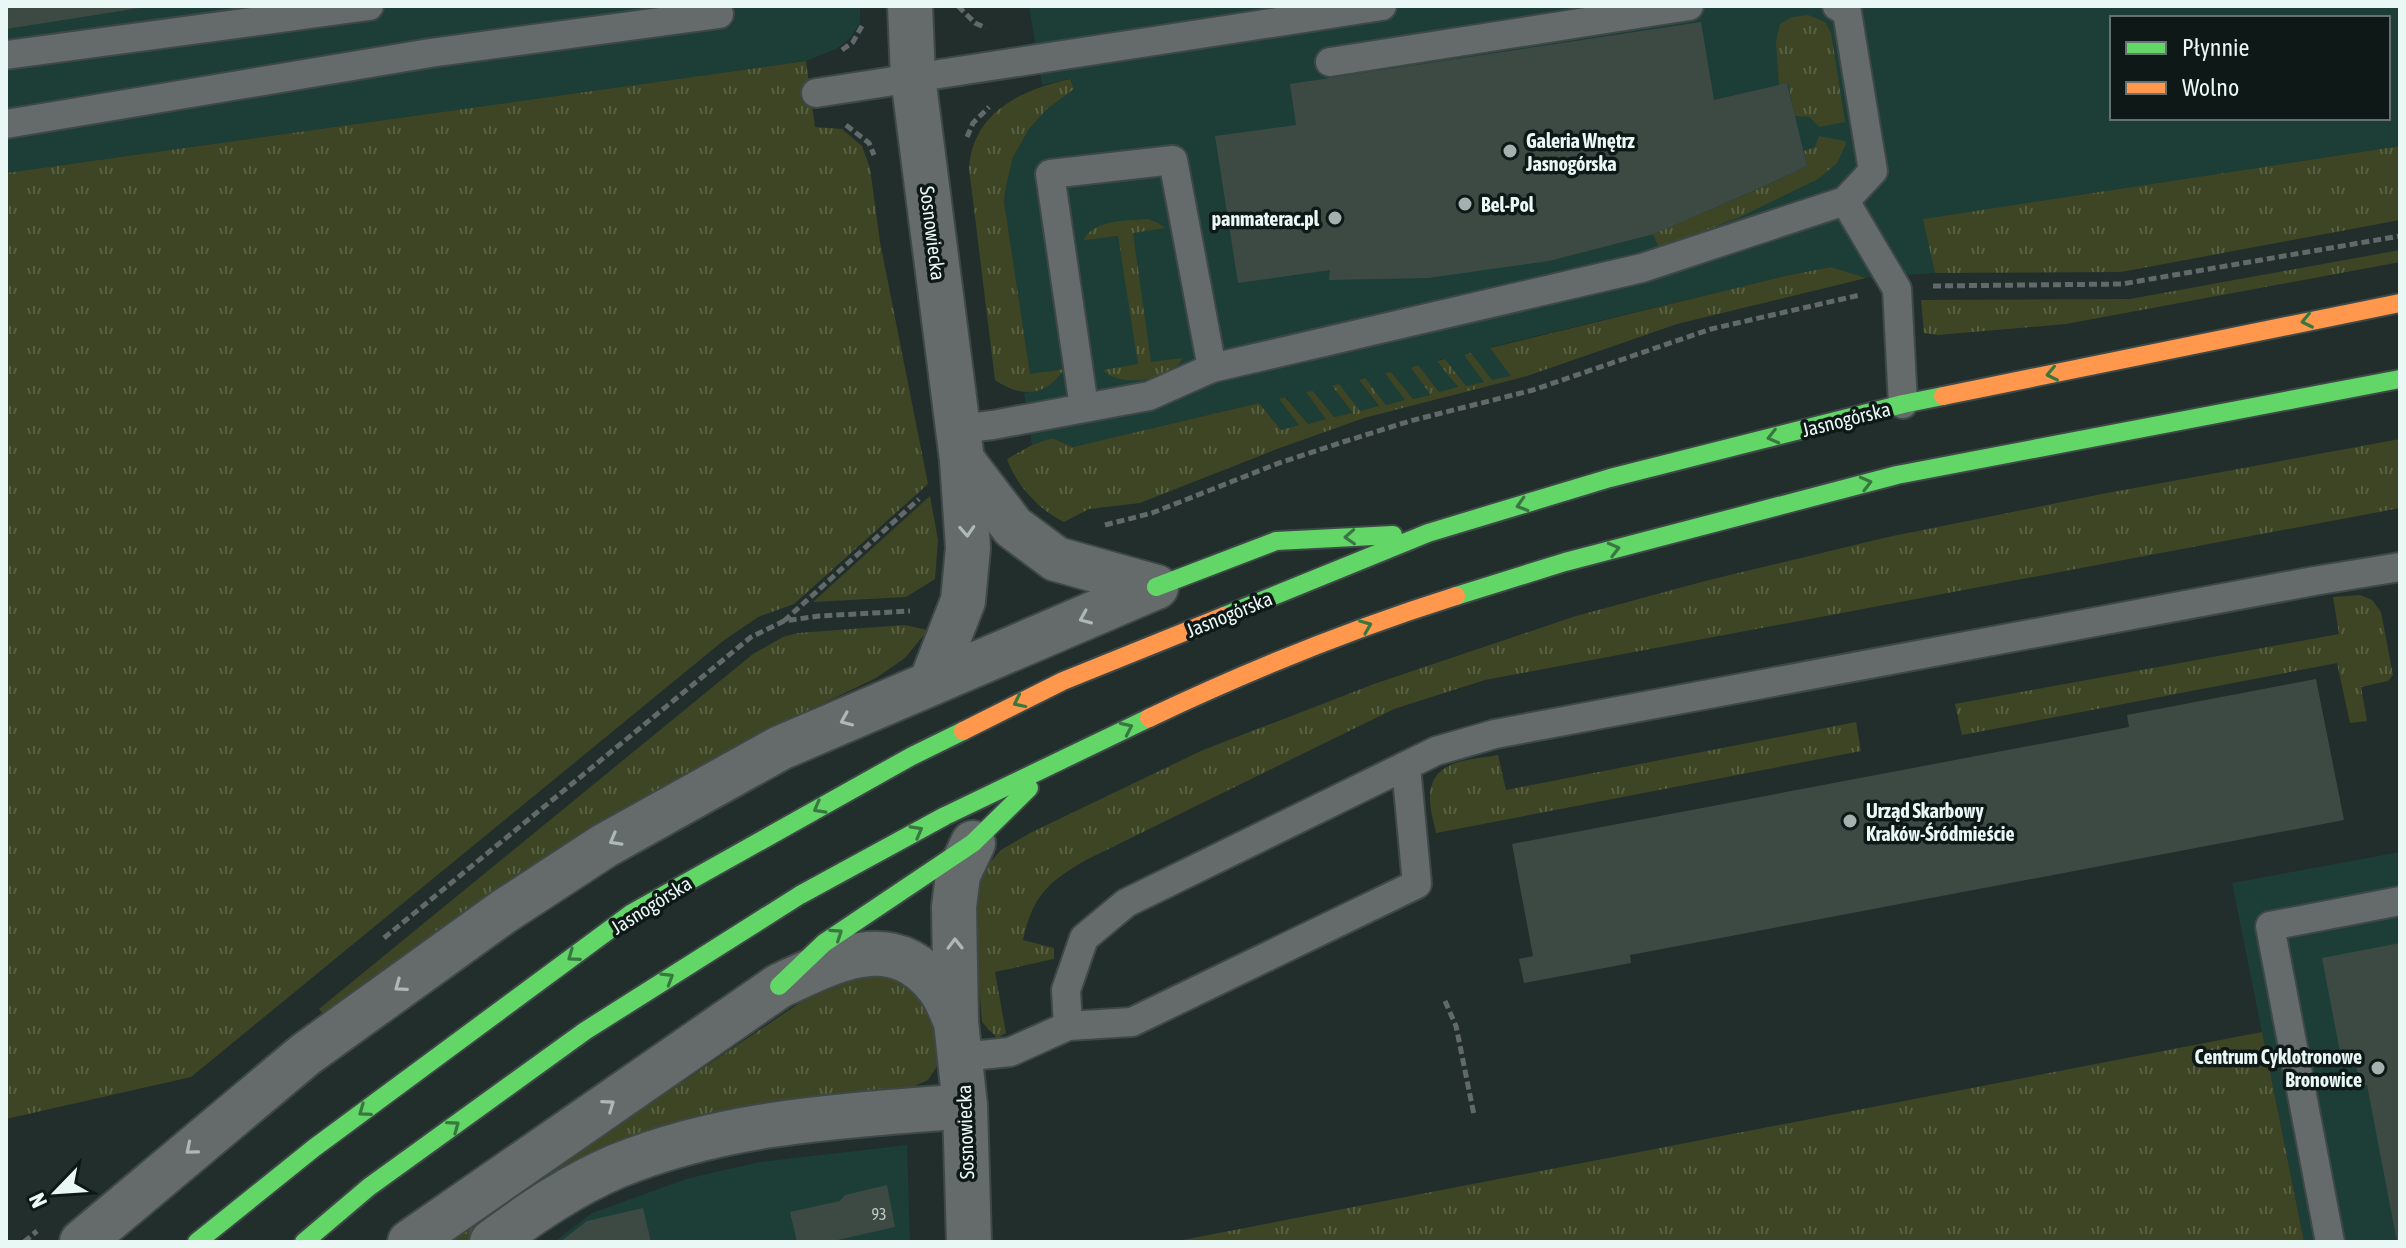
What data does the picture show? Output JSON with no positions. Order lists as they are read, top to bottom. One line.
{"streets":{"main road":["Jasnogórska"],"street":["Sosnowiecka"]},"places":["Galeria Wnętrz Jasnogórska","Bel-Pol","panmaterac.pl","Urząd Skarbowy Kraków-Śródmieście","Centrum Cyklotronowe Bronowice"],"house_numbers":["93"],"legend":["Płynnie","Wolno"],"north":"bottom left"}
